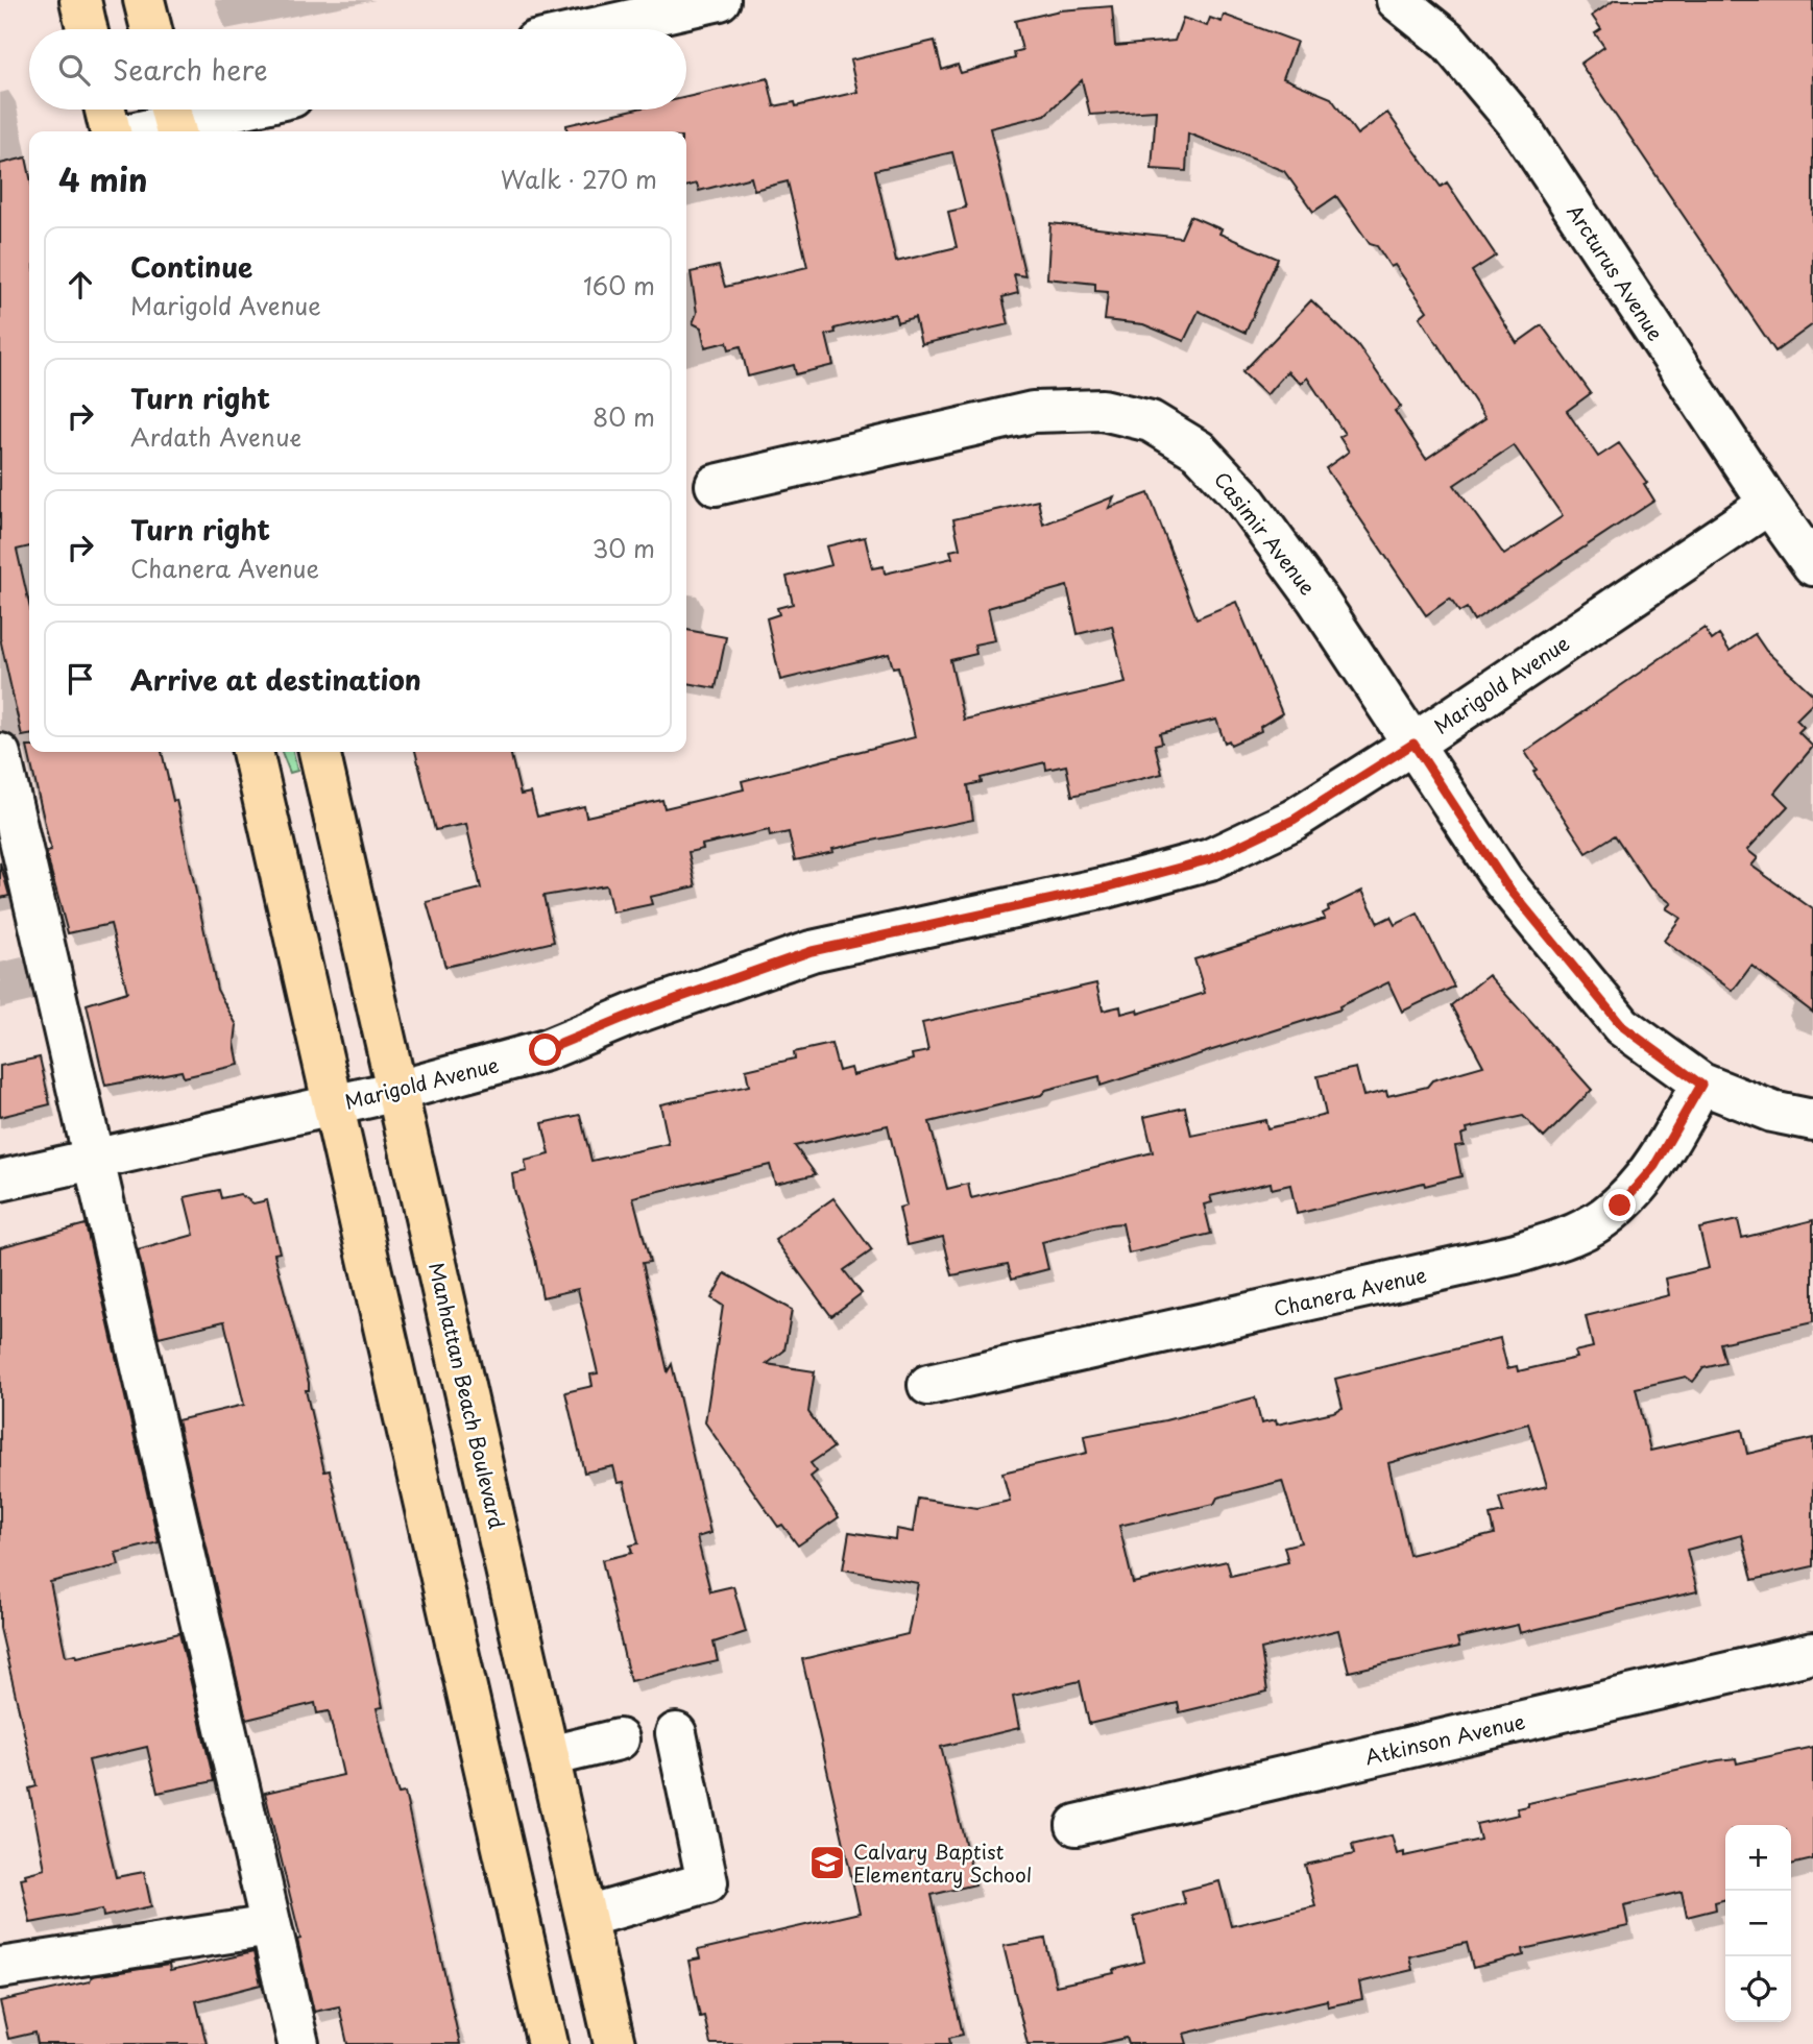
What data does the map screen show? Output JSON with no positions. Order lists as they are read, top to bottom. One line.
{"streets":{"main road":["Manhattan Beach Boulevard"],"street":["Arcturus Avenue","Casimir Avenue","Marigold Avenue","Chanera Avenue","Atkinson Avenue"]},"crossings":[["Arcturus Avenue","Marigold Avenue"],["Casimir Avenue","Marigold Avenue"],["Casimir Avenue","Chanera Avenue"],["Marigold Avenue","Manhattan Beach Boulevard"]],"places":{"school or university":["Calvary Baptist Elementary School"]},"page":{"search":"Search here","heading":["4 min","Walk · 270 m"],"list":[["Continue","Marigold Avenue","160 m"],["Turn right","Ardath Avenue","80 m"],["Turn right","Chanera Avenue","30 m"],"Arrive at destination"],"map_buttons":["+","−"]}}
